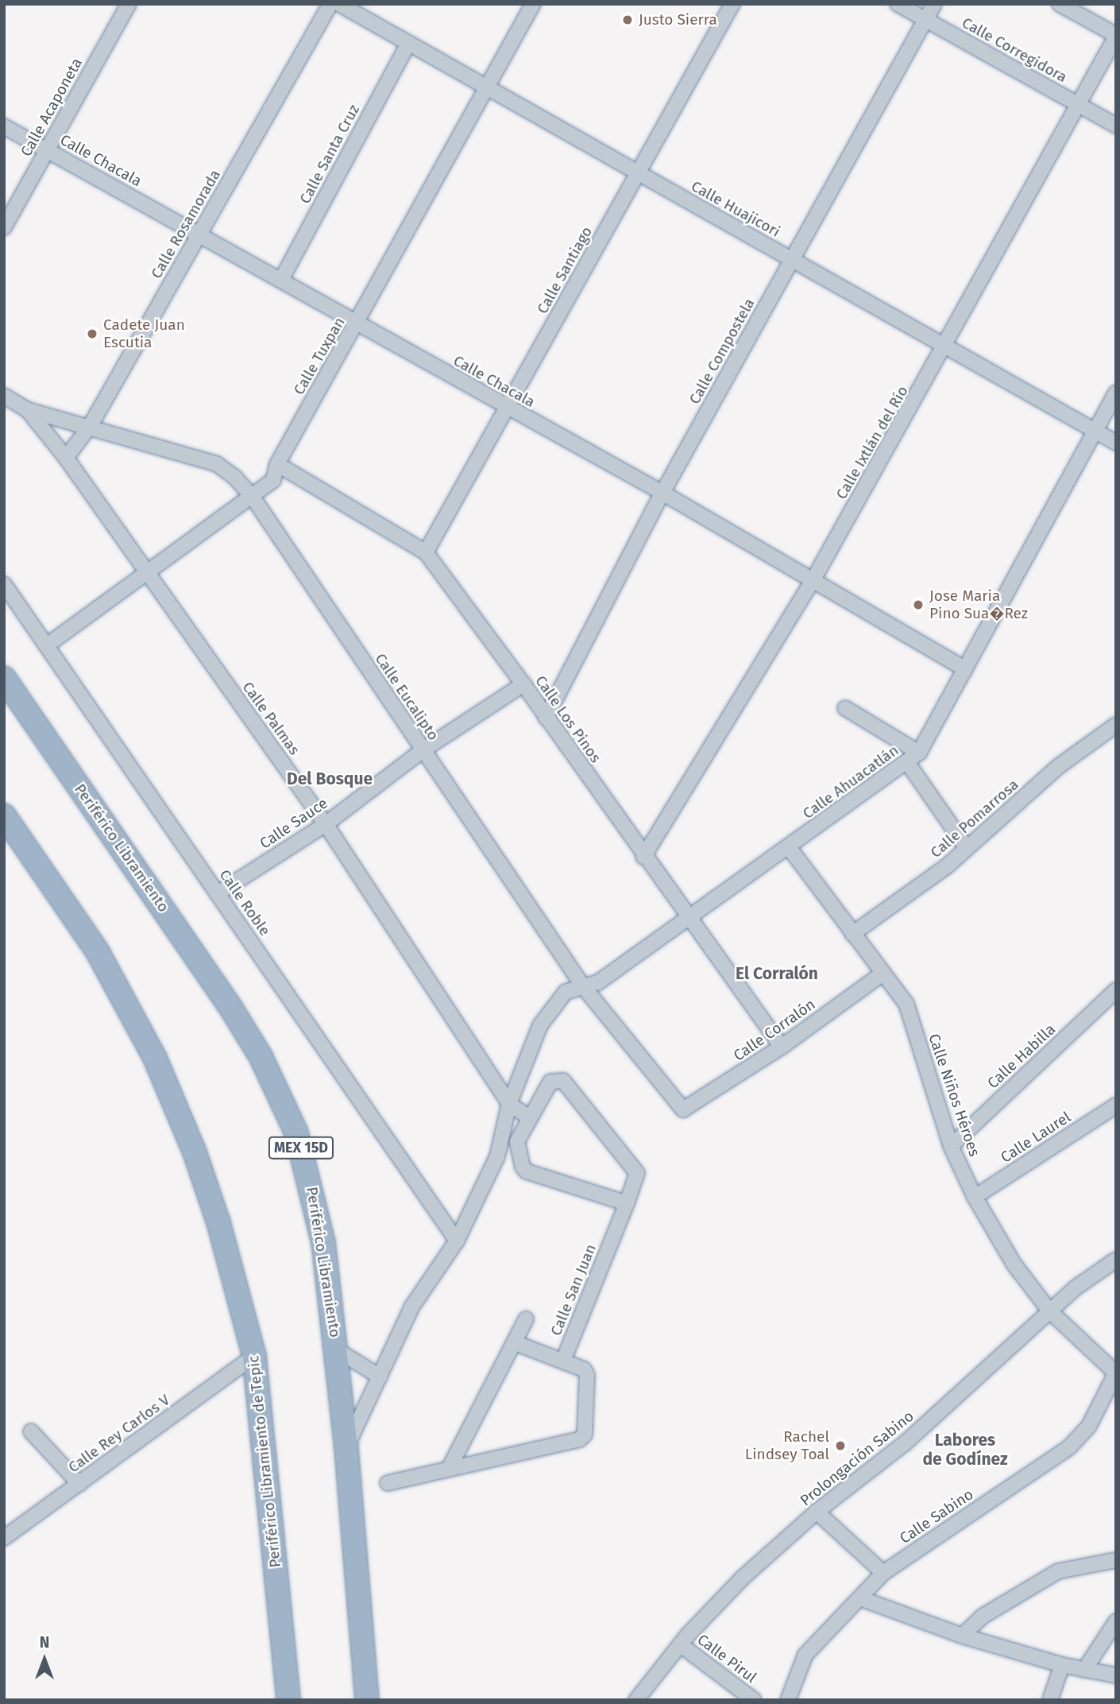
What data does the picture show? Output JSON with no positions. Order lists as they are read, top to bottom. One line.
{"streets":{"highway":["Periférico Libramiento","MEX 15D","Periférico Libramiento de Tepic"],"street":["Calle Corregidora","Calle Acaponeta","Calle Santa Cruz","Calle Chacala","Calle Huajicori","Calle Rosamorada","Calle Santiago","Calle Compostela","Calle Tuxpan","Calle Ixtlán del Río","Calle Eucalipto","Calle Palmas","Calle Los Pinos","Calle Ahuacatlán","Calle Pomarrosa","Calle Sauce","Calle Roble","Calle Corralón","Calle Habilla","Calle Niños Héroes","Calle Laurel","Calle San Juan","Calle Rey Carlos V","Prolongación Sabino","Calle Sabino","Calle Pirul"]},"crossings":[["Calle Corregidora","Calle Compostela"],["Calle Corregidora","Calle Ixtlán del Río"],["Calle Acaponeta","Calle Chacala"],["Calle Santa Cruz","Calle Chacala"],["Calle Santa Cruz","Calle Huajicori"],["Calle Chacala","Calle Rosamorada"],["Calle Chacala","Calle Santiago"],["Calle Chacala","Calle Compostela"],["Calle Chacala","Calle Tuxpan"],["Calle Chacala","Calle Ixtlán del Río"],["Calle Chacala","Calle Ahuacatlán"],["Calle Huajicori","Calle Santiago"],["Calle Huajicori","Calle Compostela"],["Calle Huajicori","Calle Tuxpan"],["Calle Huajicori","Calle Ixtlán del Río"],["Calle Huajicori","Calle Ahuacatlán"],["Calle Rosamorada","Calle Eucalipto"],["Calle Rosamorada","Calle Palmas"],["Calle Santiago","Calle Los Pinos"],["Calle Compostela","Calle Los Pinos"],["Calle Tuxpan","Calle Eucalipto"],["Calle Tuxpan","Calle Palmas"],["Calle Tuxpan","Calle Los Pinos"],["Calle Tuxpan","Calle Roble"],["Calle Ixtlán del Río","Calle Los Pinos"],["Calle Eucalipto","Calle Palmas"],["Calle Eucalipto","Calle Ahuacatlán"],["Calle Eucalipto","Calle Sauce"],["Calle Eucalipto","Calle Corralón"],["Calle Palmas","Calle Ahuacatlán"],["Calle Palmas","Calle Sauce"],["Calle Los Pinos","Calle Ahuacatlán"],["Calle Los Pinos","Calle Sauce"],["Calle Los Pinos","Calle Corralón"],["Calle Ahuacatlán","Periférico Libramiento"],["Calle Ahuacatlán","Calle Roble"],["Calle Ahuacatlán","Calle Niños Héroes"],["Calle Pomarrosa","Calle Niños Héroes"],["Calle Sauce","Calle Roble"],["Calle Corralón","Calle Niños Héroes"],["Calle Habilla","Calle Niños Héroes"],["Calle Niños Héroes","Calle Laurel"],["Calle Niños Héroes","Prolongación Sabino"],["Calle Niños Héroes","Calle Sabino"],["Calle Rey Carlos V","Periférico Libramiento de Tepic"],["Prolongación Sabino","Calle Pirul"]],"districts":["Del Bosque","El Corralón","Labores de Godínez"],"places":["Justo Sierra","Cadete Juan Escutia","Jose Maria Pino Sua�Rez","Rachel Lindsey Toal"],"north":"top"}
